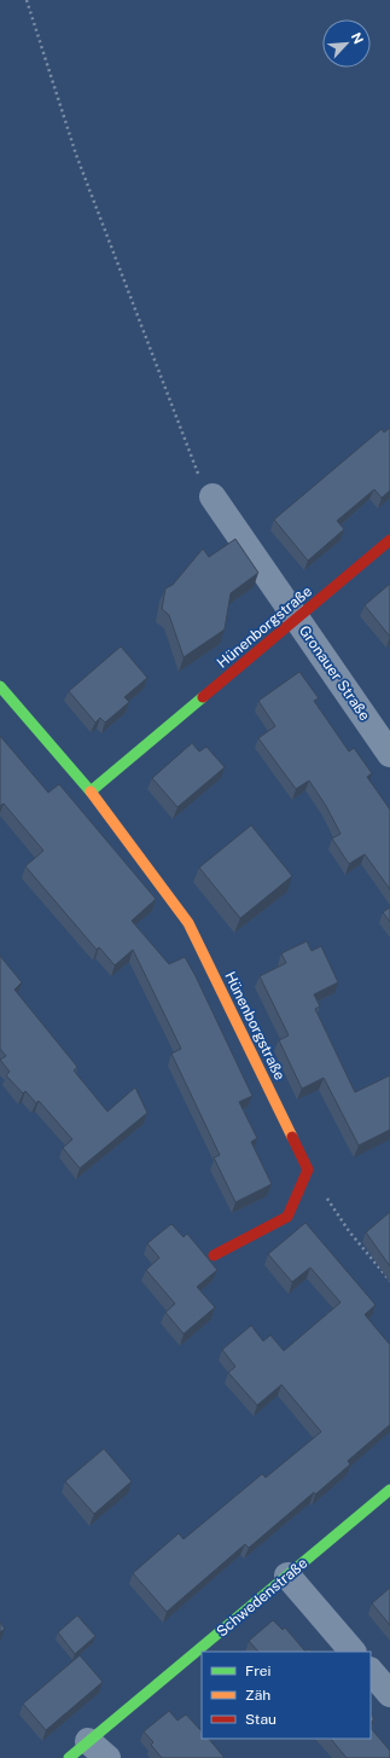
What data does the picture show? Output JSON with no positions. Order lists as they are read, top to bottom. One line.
{"streets":{"street":["Hünenborgstraße","Gronauer Straße","Schwedenstraße"]},"crossings":[["Hünenborgstraße","Gronauer Straße"]],"legend":["Frei","Zäh","Stau"],"north":"top right"}
